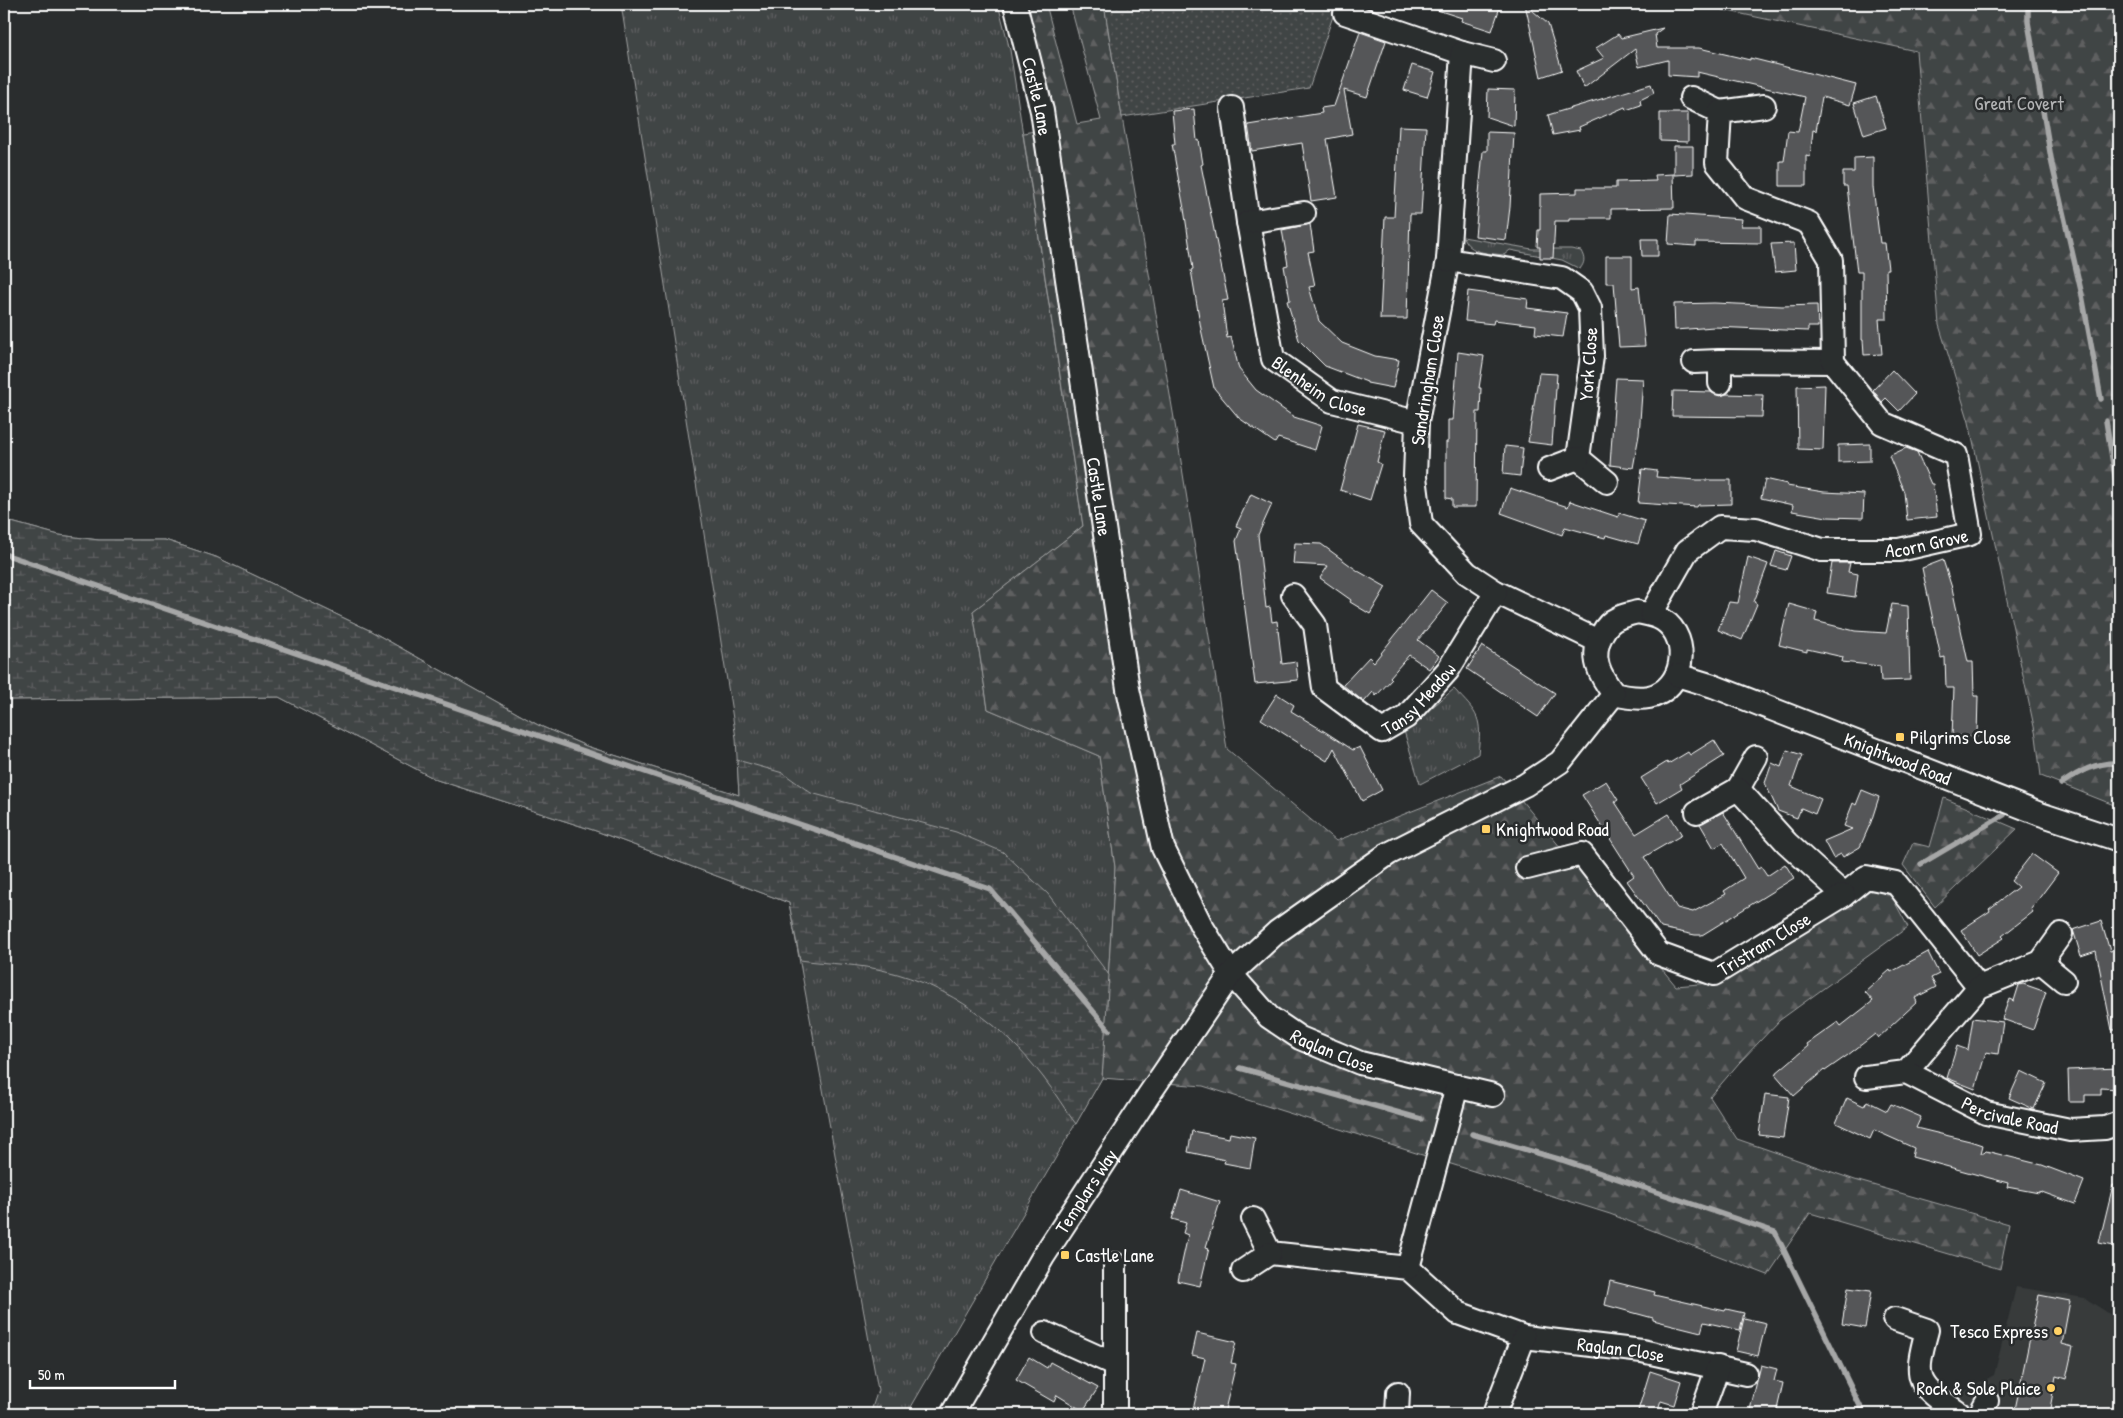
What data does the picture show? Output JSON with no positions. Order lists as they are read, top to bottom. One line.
{"streets":{"street":["Castle Lane","York Close","Sandringham Close","Blenheim Close","Acorn Grove","Tansy Meadow","Knightwood Road","Tristram Close","Raglan Close","Percivale Road","Templars Way"]},"crossings":[["Castle Lane","Raglan Close"],["Castle Lane","Templars Way"],["York Close","Sandringham Close"],["Sandringham Close","Blenheim Close"],["Sandringham Close","Acorn Grove"],["Sandringham Close","Tansy Meadow"],["Sandringham Close","Knightwood Road"],["Acorn Grove","Knightwood Road"],["Raglan Close","Templars Way"]],"parks":["Great Covert"],"places":{"transit":["Pilgrims Close","Knightwood Road","Castle Lane"],"other":["Tesco Express","Rock & Sole Plaice"]},"scale_bar":"50 m"}
